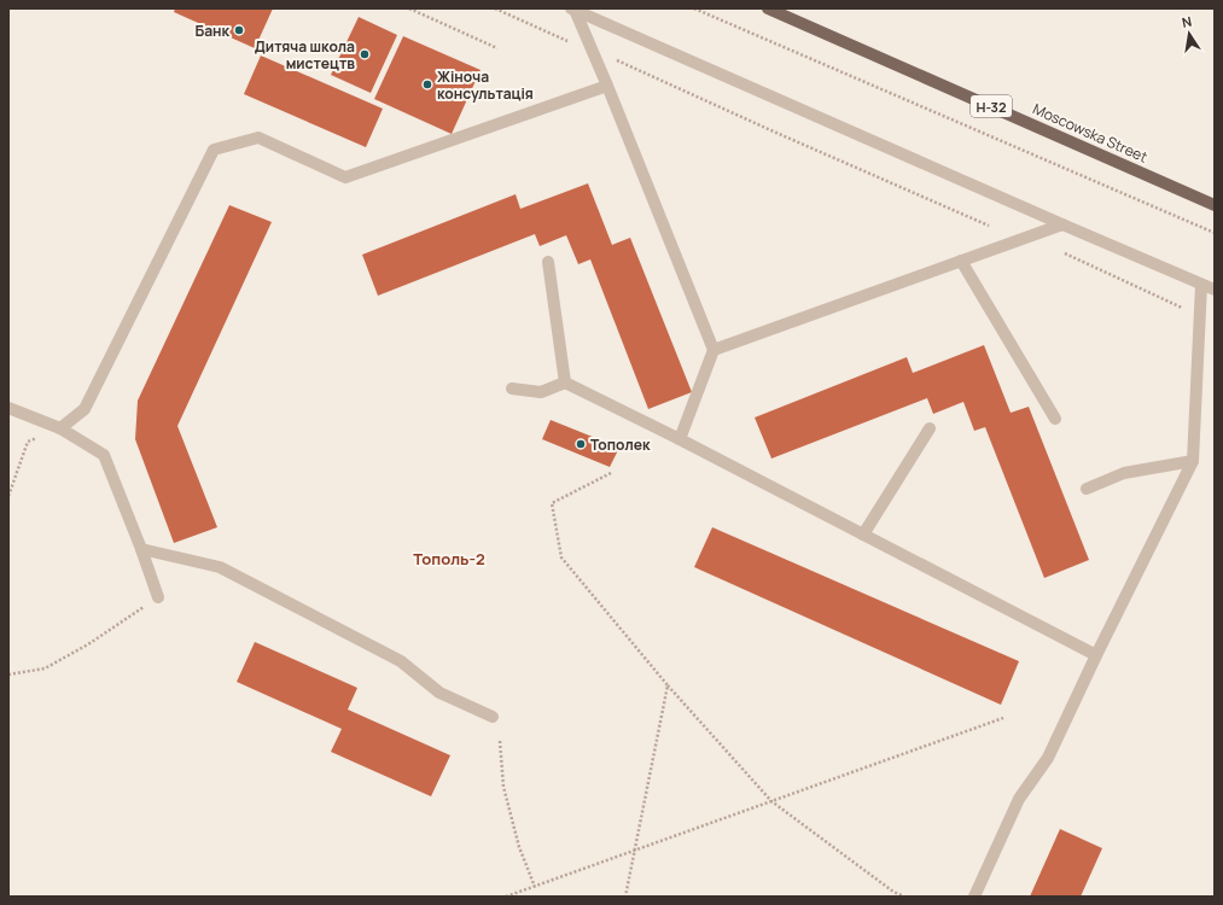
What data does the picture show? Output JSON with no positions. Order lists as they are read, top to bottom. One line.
{"streets":{"main road":["Н-32","Moscowska Street"]},"districts":["Тополь-2"],"places":["Банк","Дитяча школа мистецтв","Жіноча консультація","Тополек"],"north":"top"}
